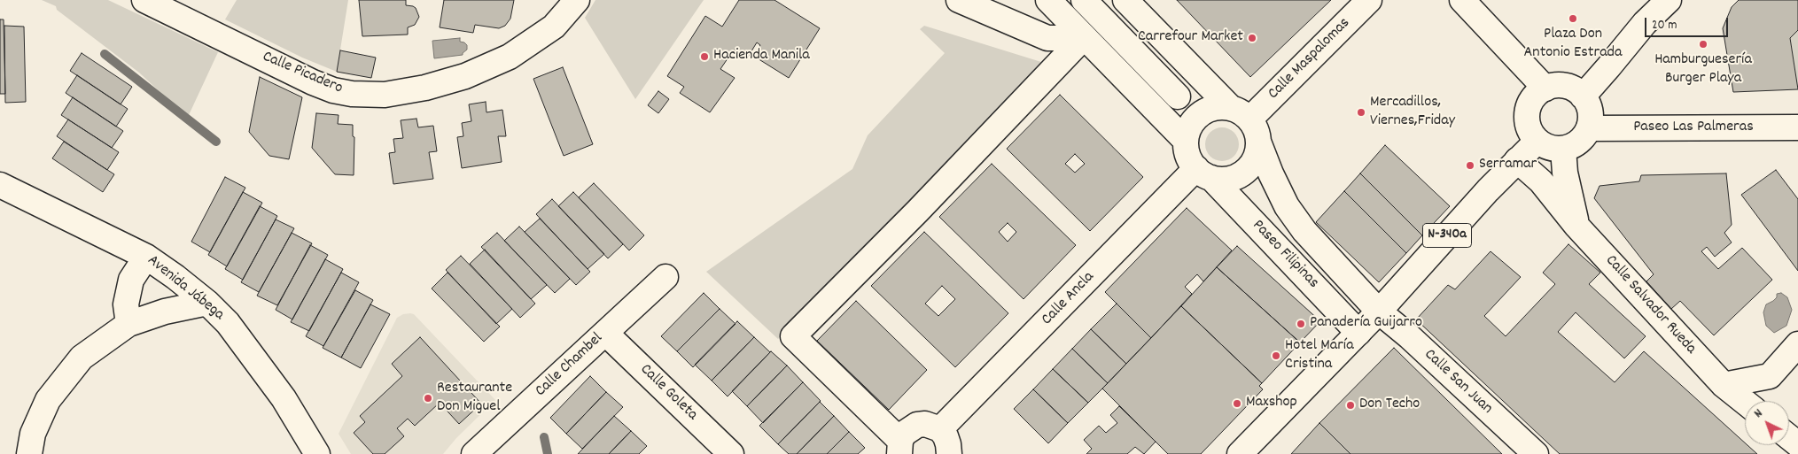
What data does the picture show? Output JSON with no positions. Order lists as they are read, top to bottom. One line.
{"streets":{"street":["Calle Maspalomas","Calle Picadero","Paseo Las Palmeras","N-340a","Paseo Filipinas","Avenida Jábega","Calle Ancla","Calle Salvador Rueda","Calle Chambel","Calle San Juan","Calle Goleta"]},"crossings":[["Calle Maspalomas","Paseo Filipinas"],["Calle Maspalomas","Calle Ancla"],["Paseo Las Palmeras","N-340a"],["Paseo Las Palmeras","Calle Salvador Rueda"],["N-340a","Paseo Filipinas"],["N-340a","Calle Salvador Rueda"],["N-340a","Calle San Juan"],["Paseo Filipinas","Calle Ancla"],["Paseo Filipinas","Calle San Juan"],["Calle Chambel","Calle Goleta"]],"places":["Plaza Don Antonio Estrada","Carrefour Market","Hamburguesería Burger Playa","Hacienda Manila","Mercadillos, Viernes,Friday","Serramar","Panadería Guijarro","Hotel María Cristina","Restaurante Don Miguel","Maxshop","Don Techo"],"scale_bar":"20 m","north":"top left"}
